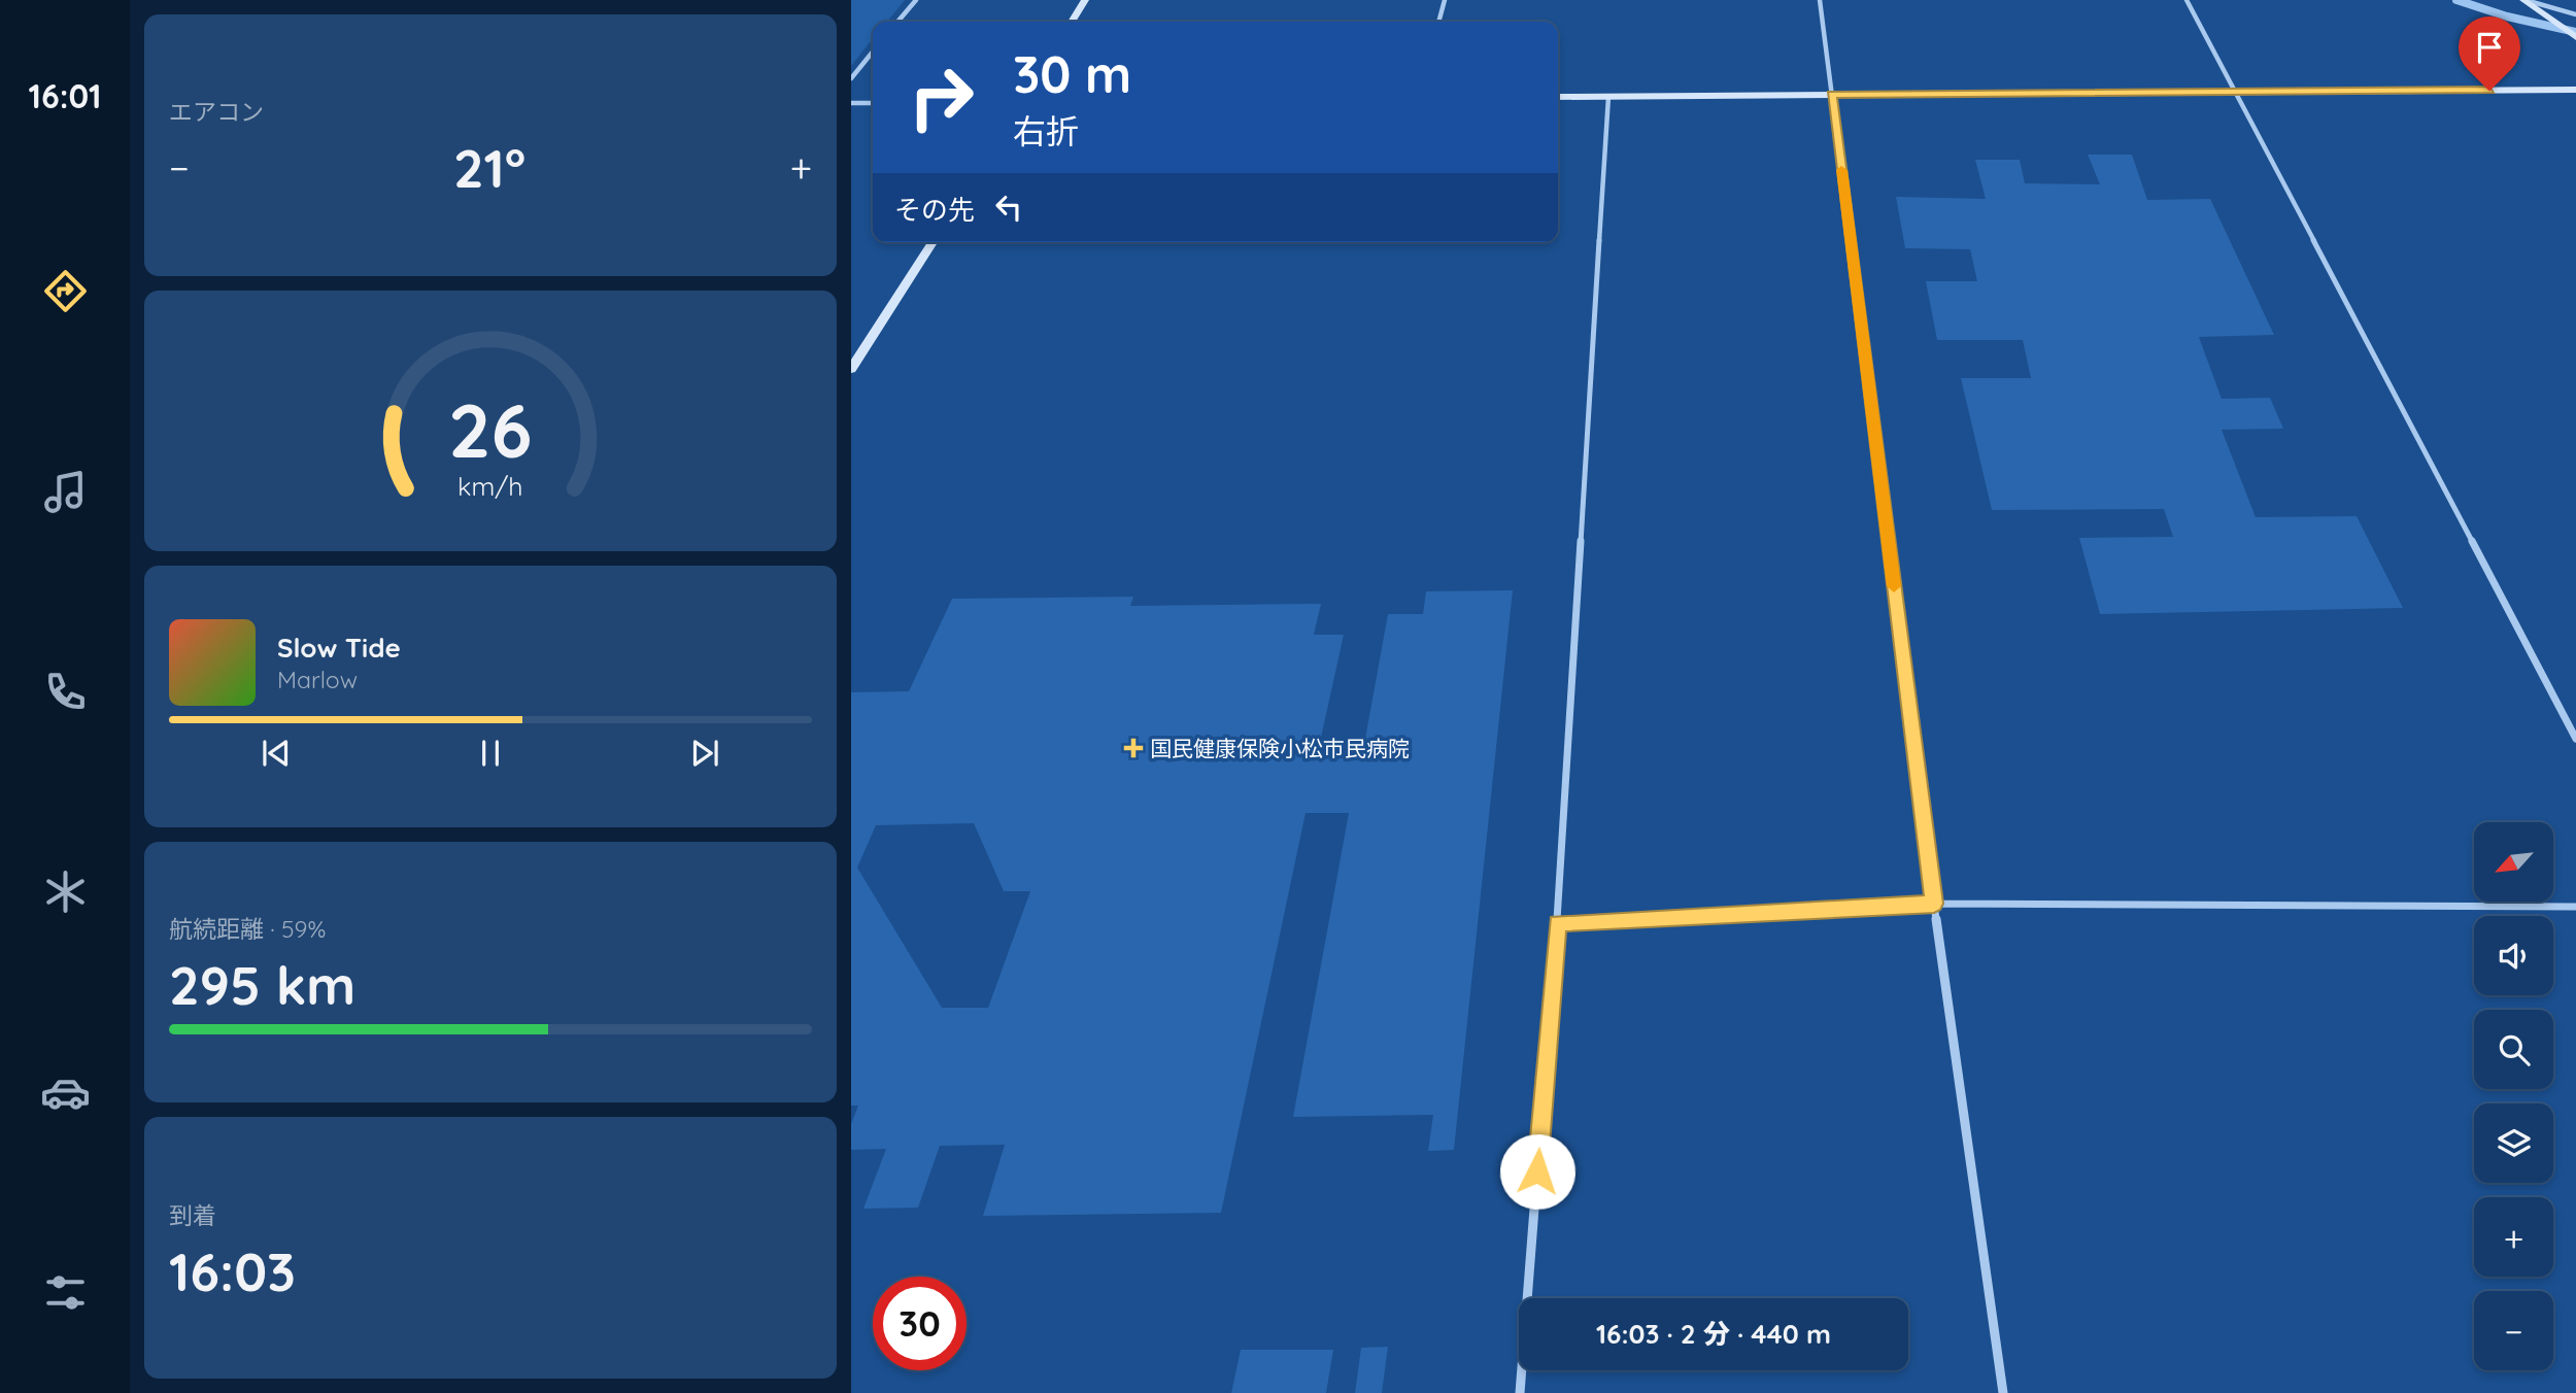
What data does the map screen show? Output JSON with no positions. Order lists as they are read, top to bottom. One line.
{"places":{"health":["国民健康保険小松市民病院"]},"north":"bottom left","page":{"tabs":"16:01","tile":["エアコン",["航続距離 · 59%","295 km"],["到着","16:03"]],"turn":["30 m","右折"],"heat":["−","21°","+"],"then":"その先","song":["Slow Tide","Marlow"],"map_buttons":["+","−"],"limit":"30","trip":"16:03 · 2 分 · 440 m","gauge":["26","km/h"]}}
